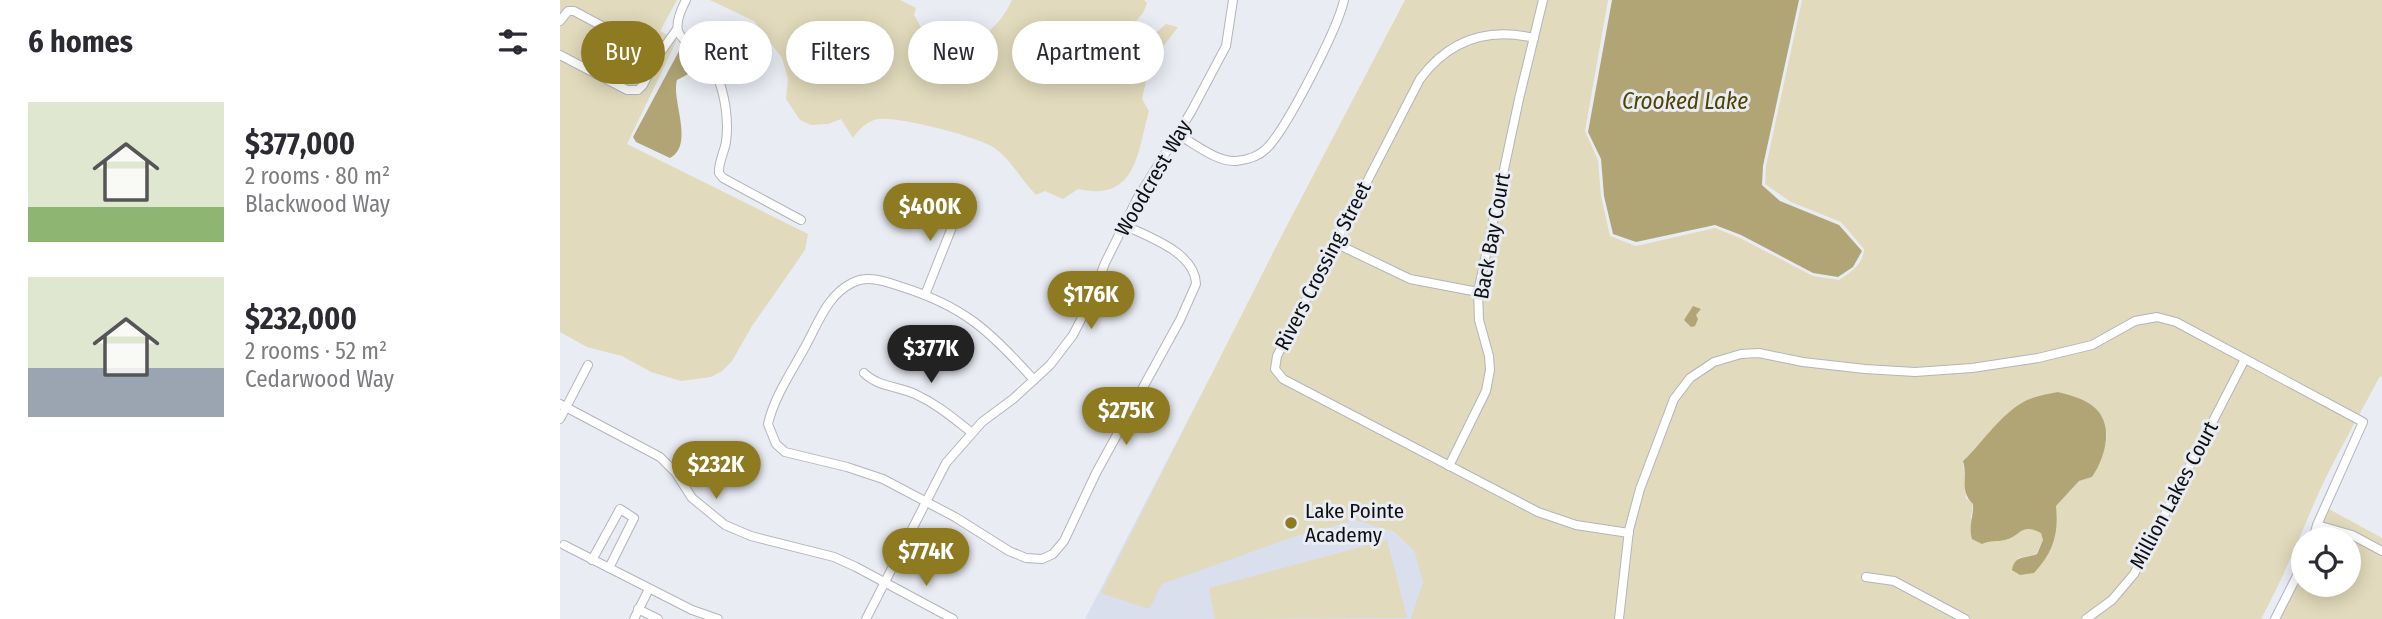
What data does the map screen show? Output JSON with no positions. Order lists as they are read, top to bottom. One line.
{"streets":{"street":["Woodcrest Way","Back Bay Court","Rivers Crossing Street","Million Lakes Court"]},"crossings":[["Back Bay Court","Rivers Crossing Street"]],"water":["Crooked Lake"],"places":["Lake Pointe Academy"],"page":{"heading":"6 homes","chip":["Buy","Rent","Filters","New","Apartment"],"list":[{"name":"$377,000","note":"2 rooms · 80 m² · Blackwood Way"},{"name":"$232,000","note":"2 rooms · 52 m² · Cedarwood Way"}],"price":["$400K","$176K","$377K","$275K","$232K","$774K"]}}
